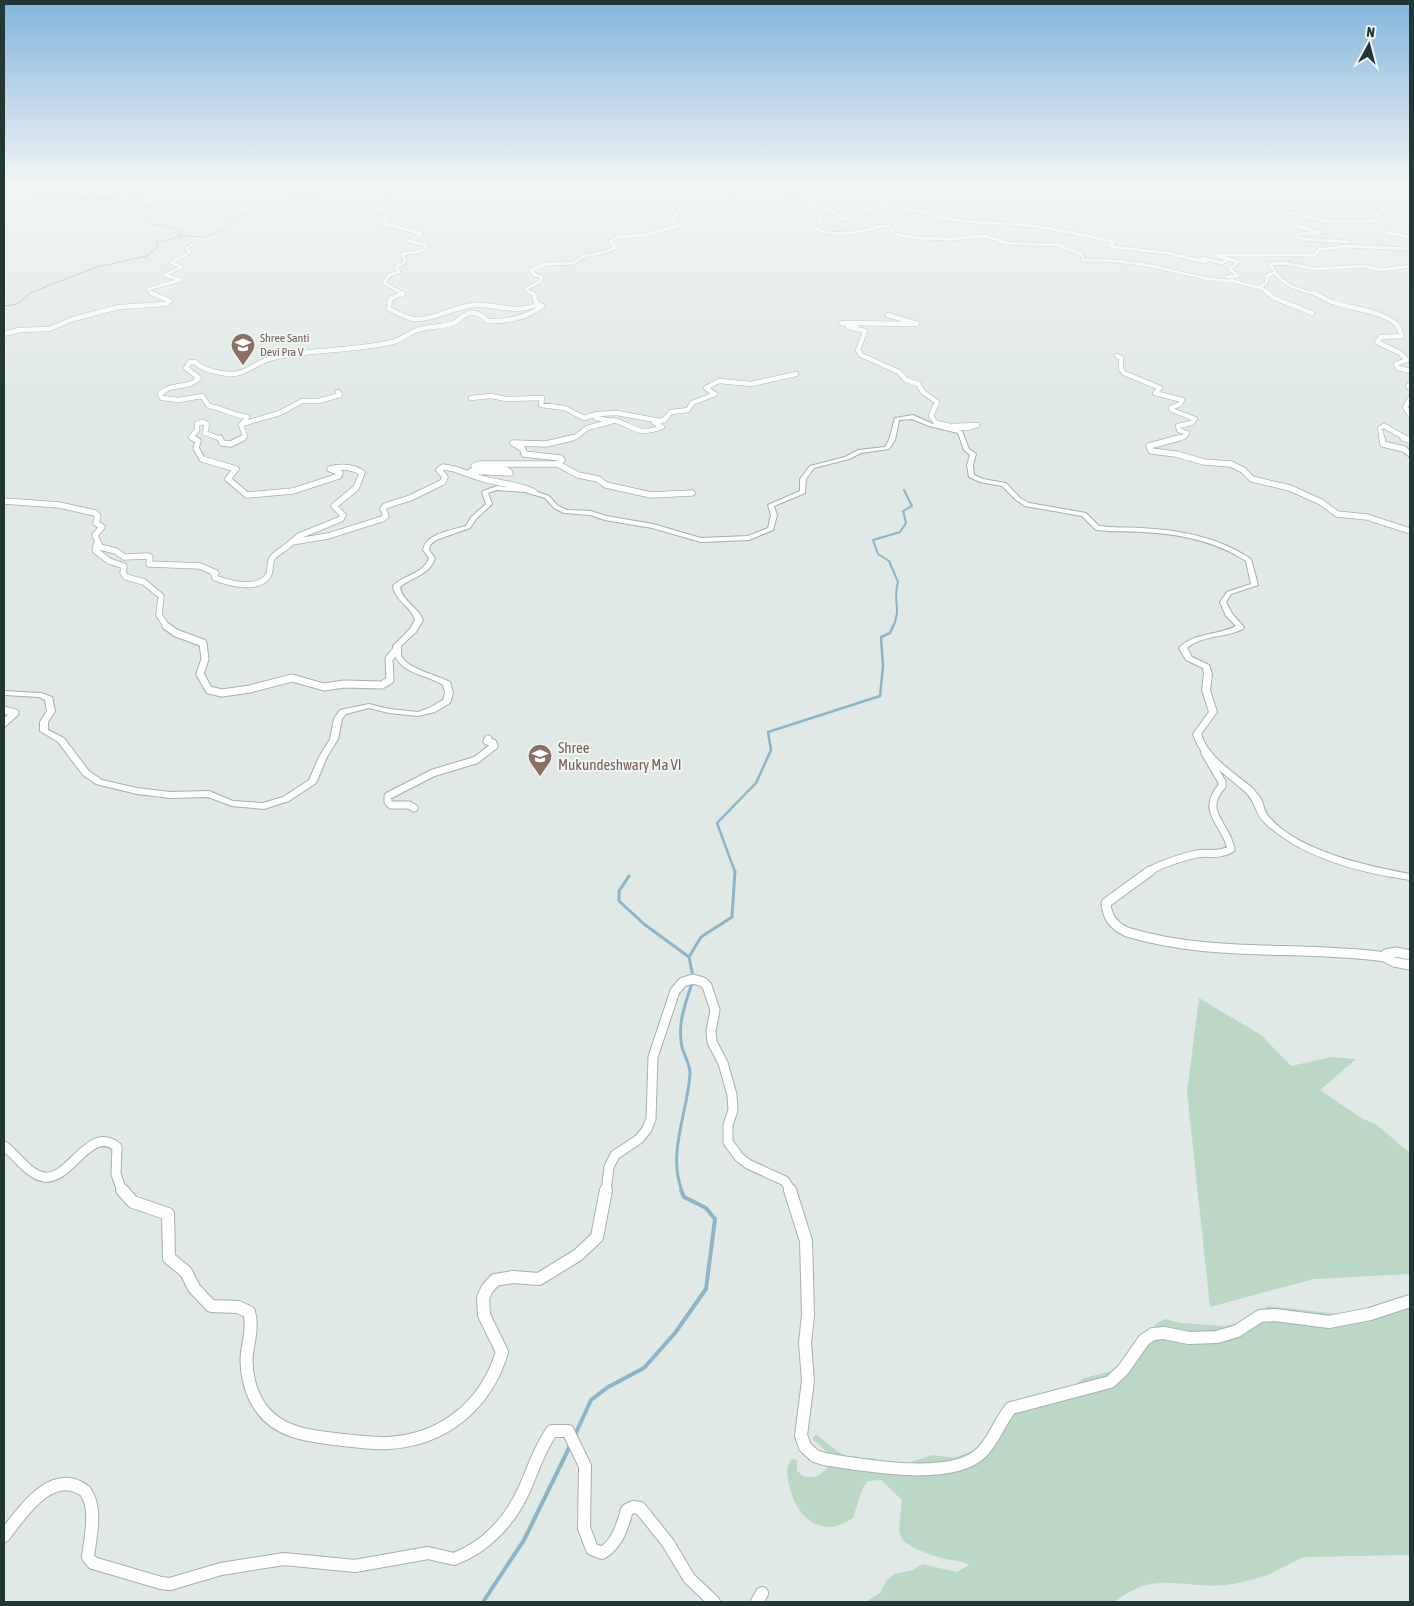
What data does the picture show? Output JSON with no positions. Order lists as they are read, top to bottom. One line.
{"places":{"school or university":["Shree Santi Devi Pra V","Shree Mukundeshwary Ma VI"]},"north":"top"}
